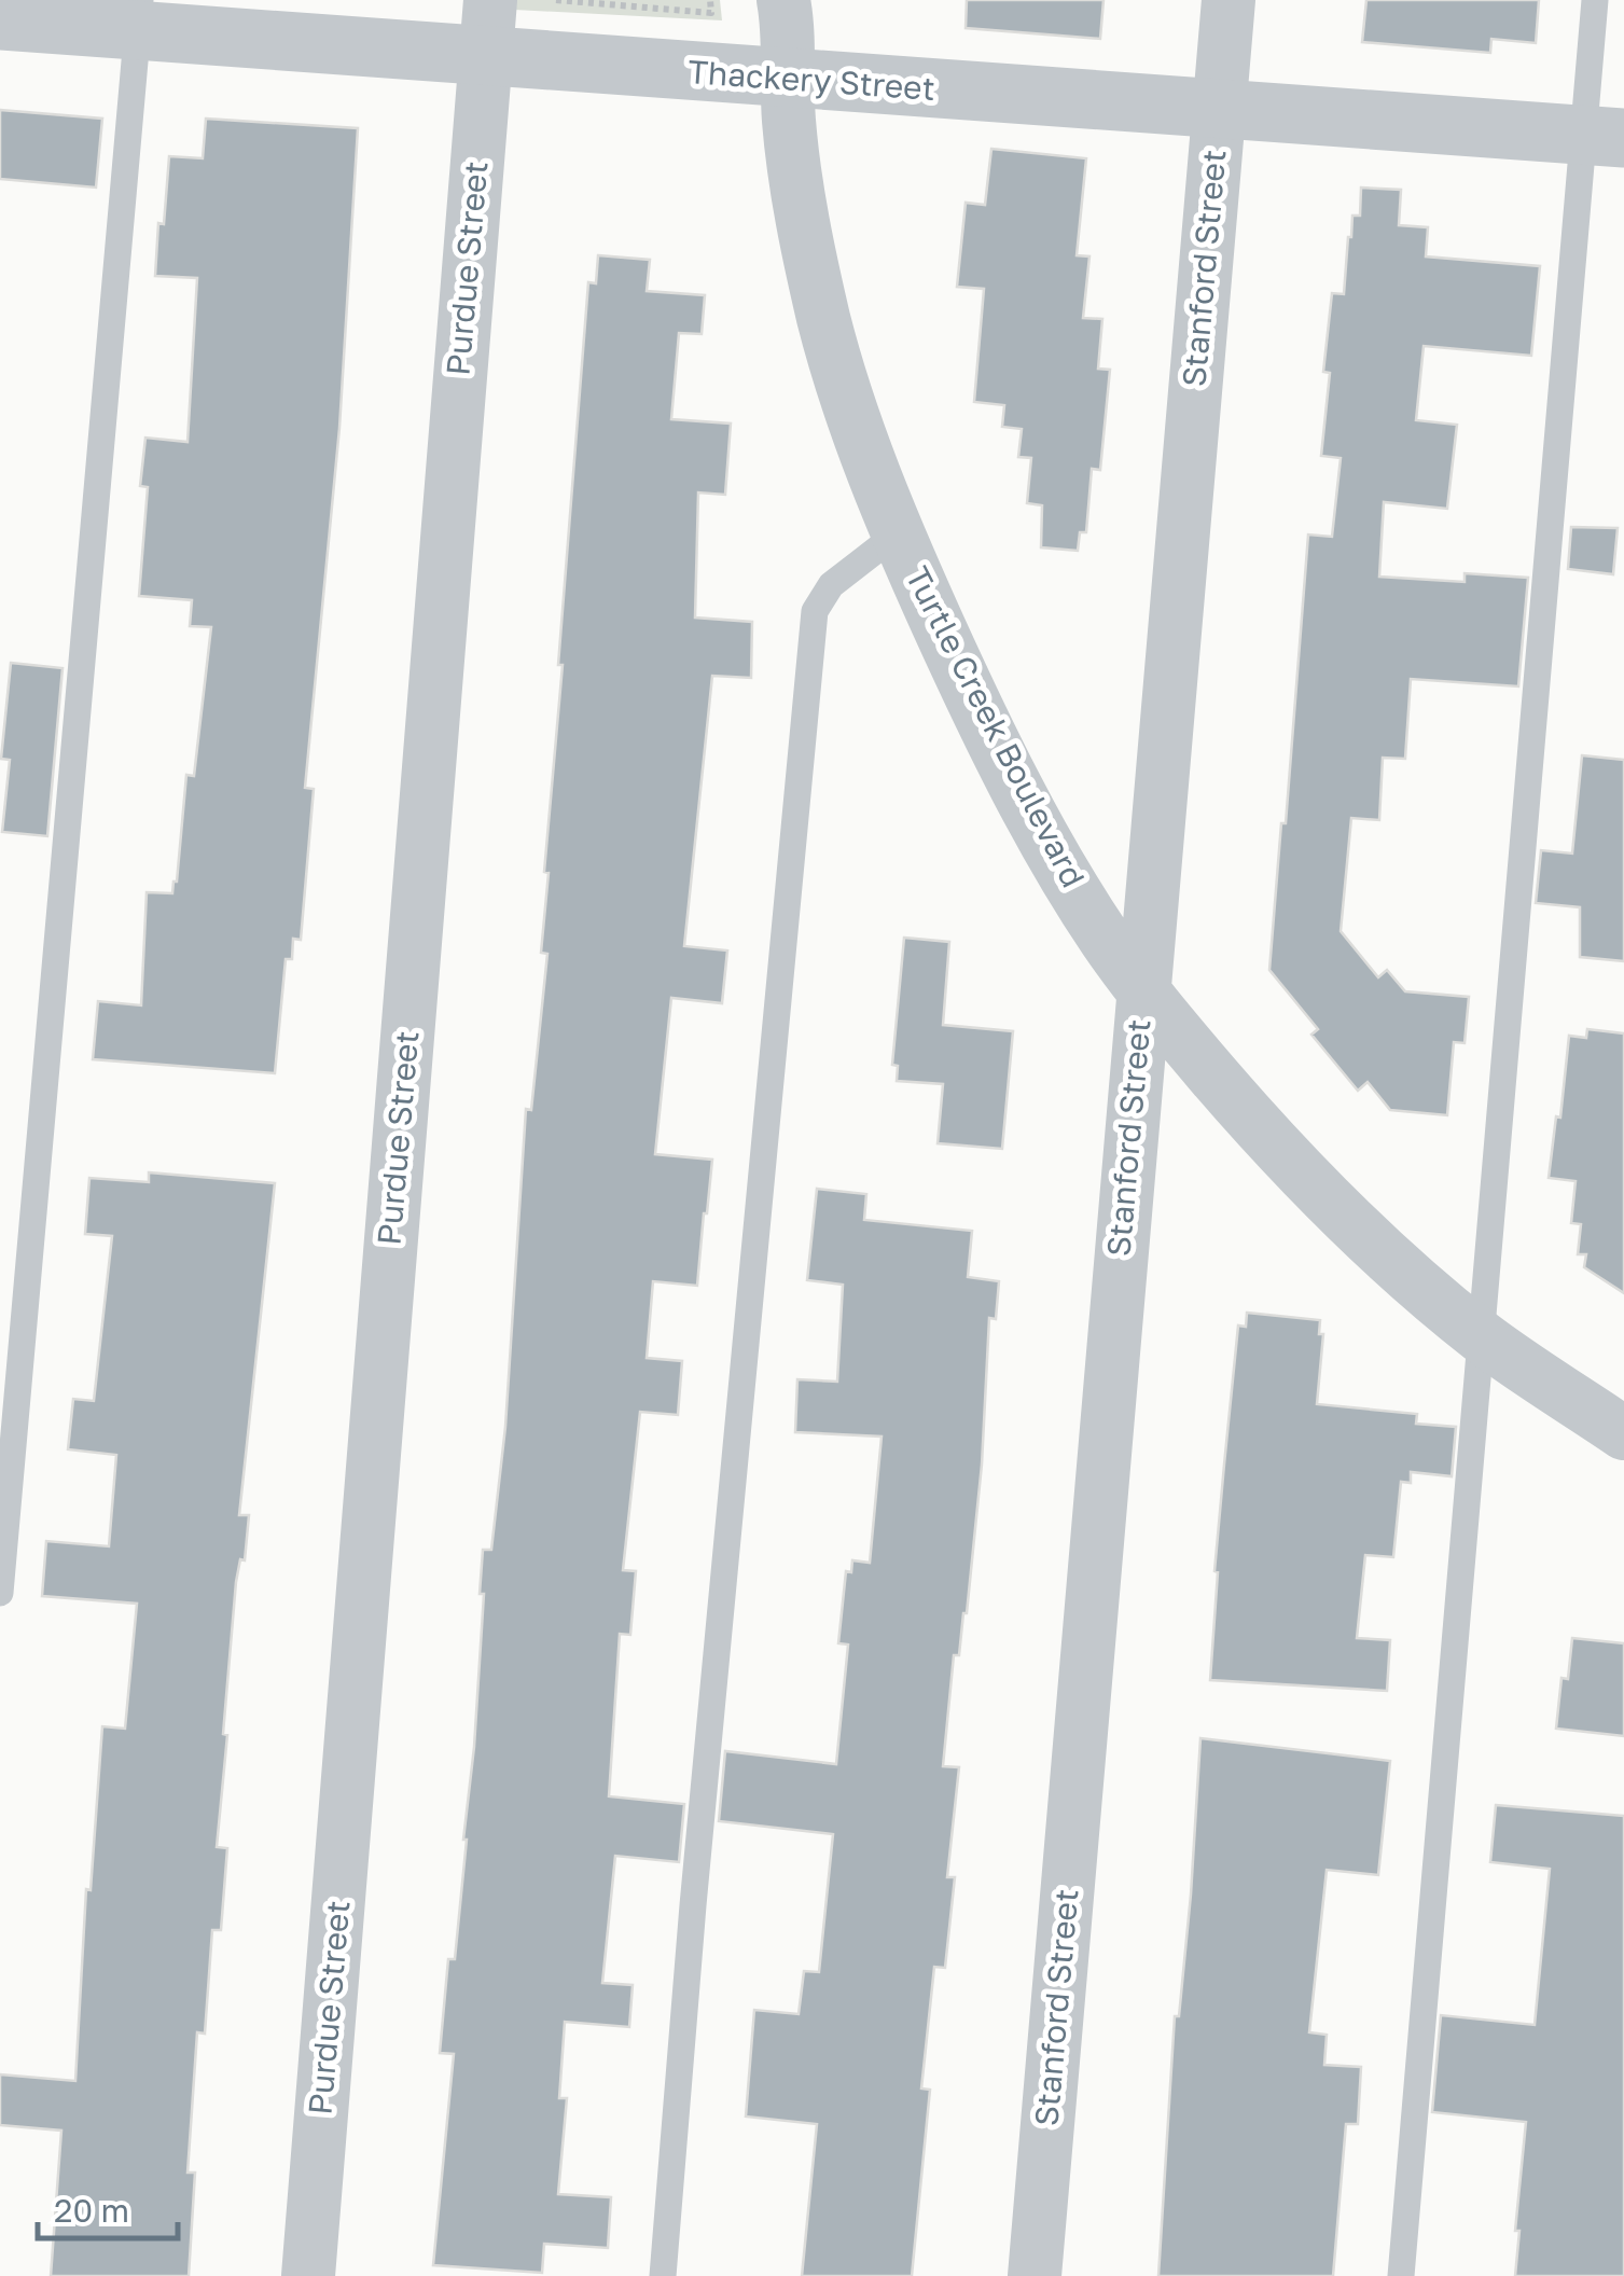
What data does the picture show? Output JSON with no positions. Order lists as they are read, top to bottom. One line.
{"streets":{"street":["Thackery Street","Purdue Street","Stanford Street","Turtle Creek Boulevard"]},"crossings":[["Thackery Street","Purdue Street"],["Thackery Street","Stanford Street"],["Thackery Street","Turtle Creek Boulevard"],["Stanford Street","Turtle Creek Boulevard"]],"scale_bar":"20 m"}
